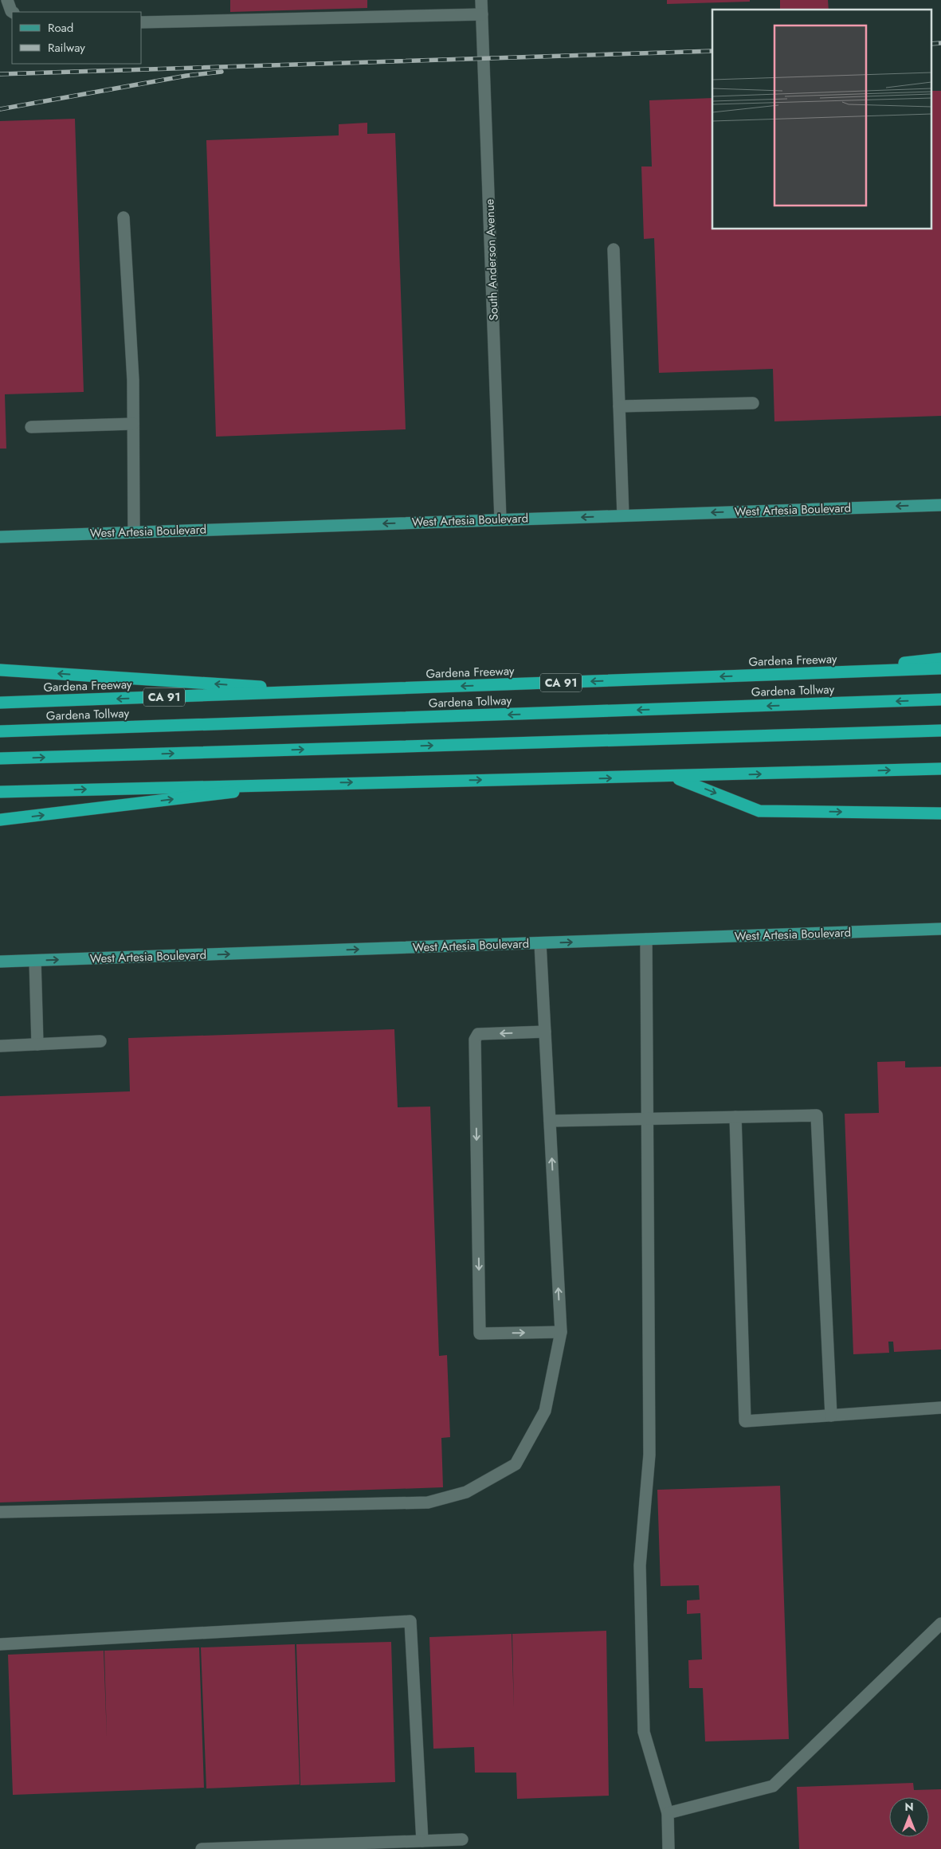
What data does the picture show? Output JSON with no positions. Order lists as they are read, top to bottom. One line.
{"streets":{"highway":["Gardena Freeway","CA 91","Gardena Tollway"],"main road":["West Artesia Boulevard"],"street":["South Anderson Avenue"]},"crossings":[["South Anderson Avenue","West Artesia Boulevard"]],"legend":["Road","Railway"],"north":"top"}
